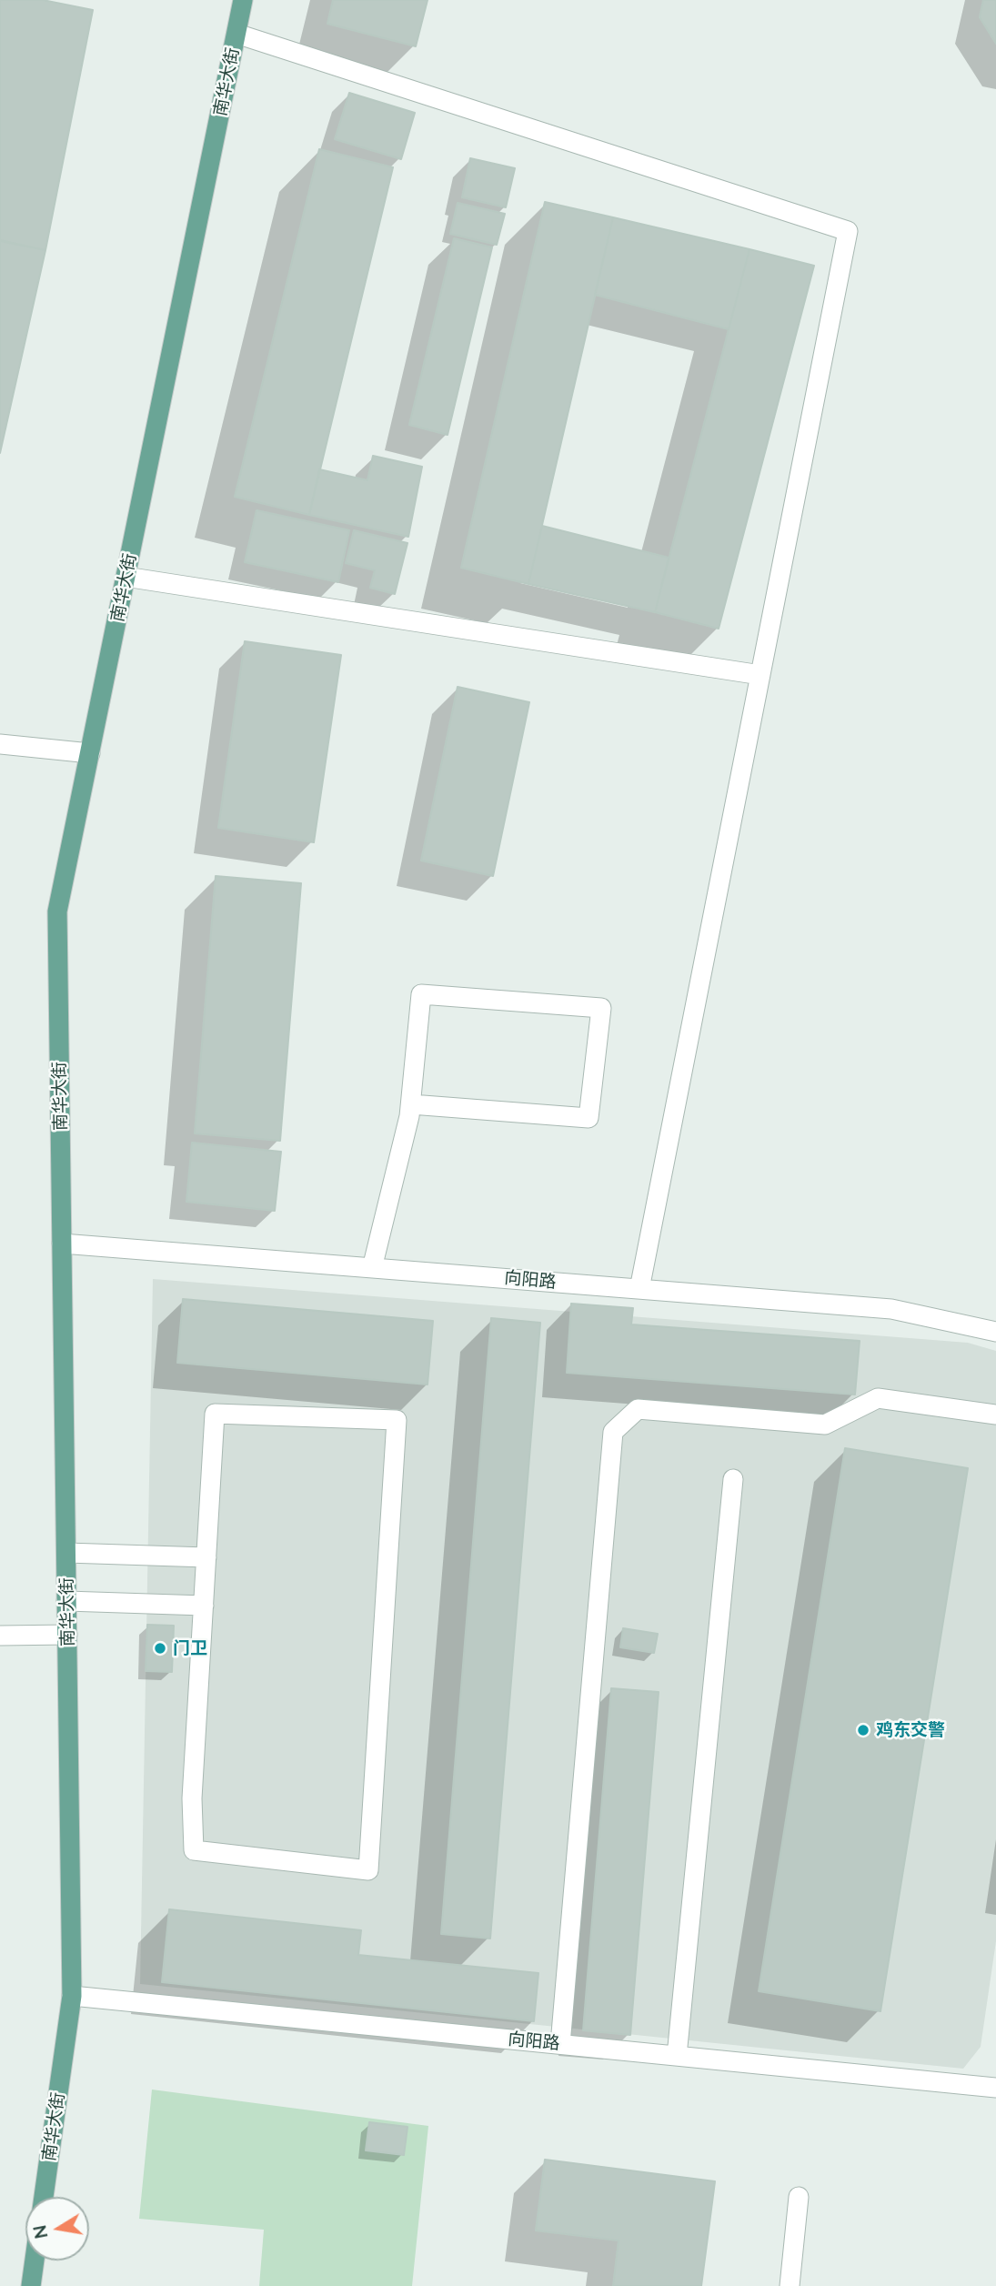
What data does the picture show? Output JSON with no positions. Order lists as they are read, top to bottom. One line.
{"streets":{"main road":["南华大街"],"street":["向阳路"]},"crossings":[["南华大街","向阳路"]],"places":["门卫","鸡东交警"],"north":"left"}
